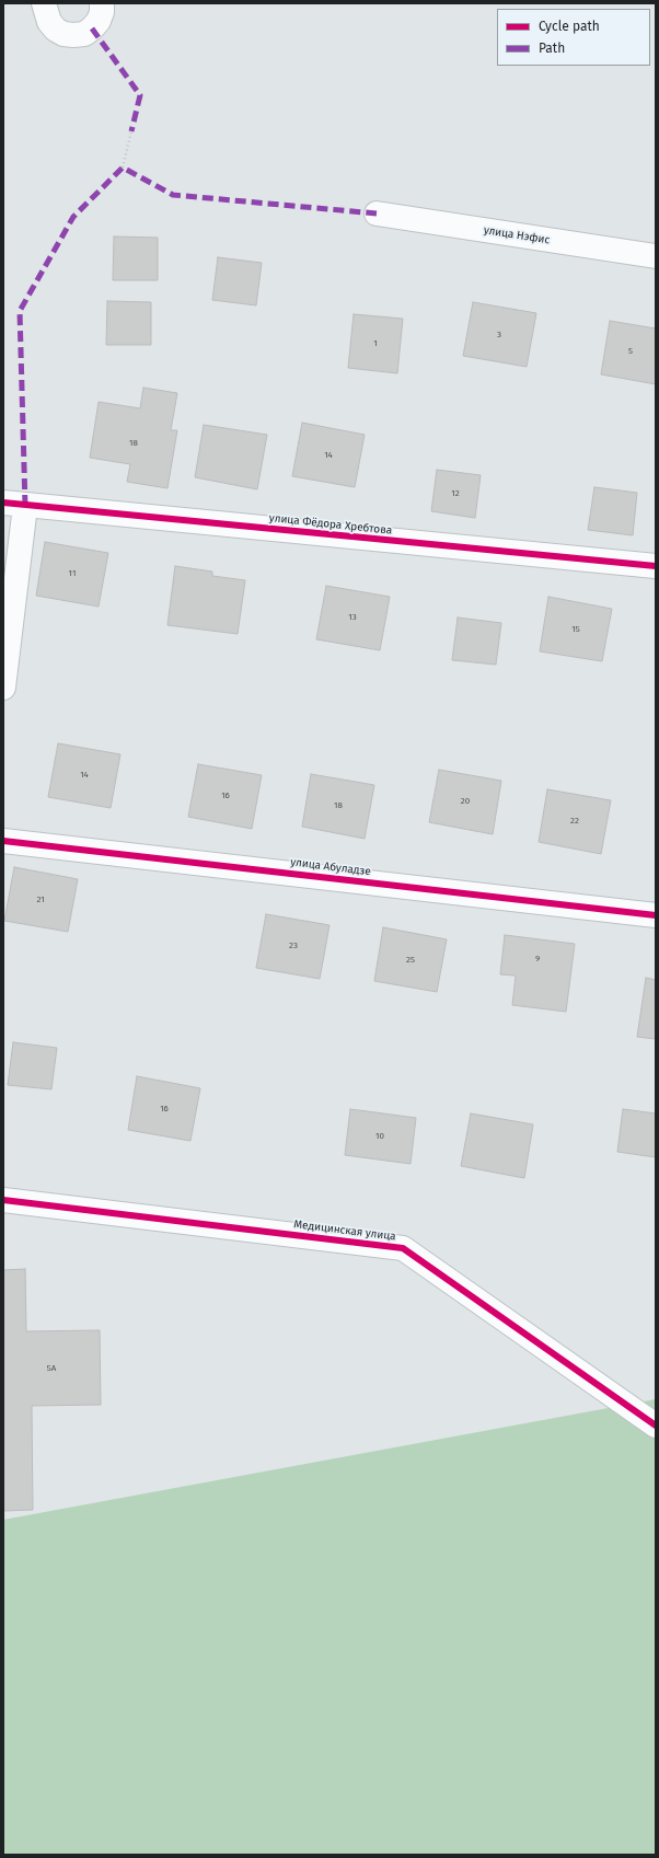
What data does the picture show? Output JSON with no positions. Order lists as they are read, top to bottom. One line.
{"streets":{"street":["улица Нэфис","улица Фёдора Хребтова","улица Абуладзе","Медицинская улица"]},"house_numbers":["3","1","5","18","14","12","11","13","15","14","16","20","18","22","21","23","9","25","16","10","5А"],"legend":["Cycle path","Path"]}
